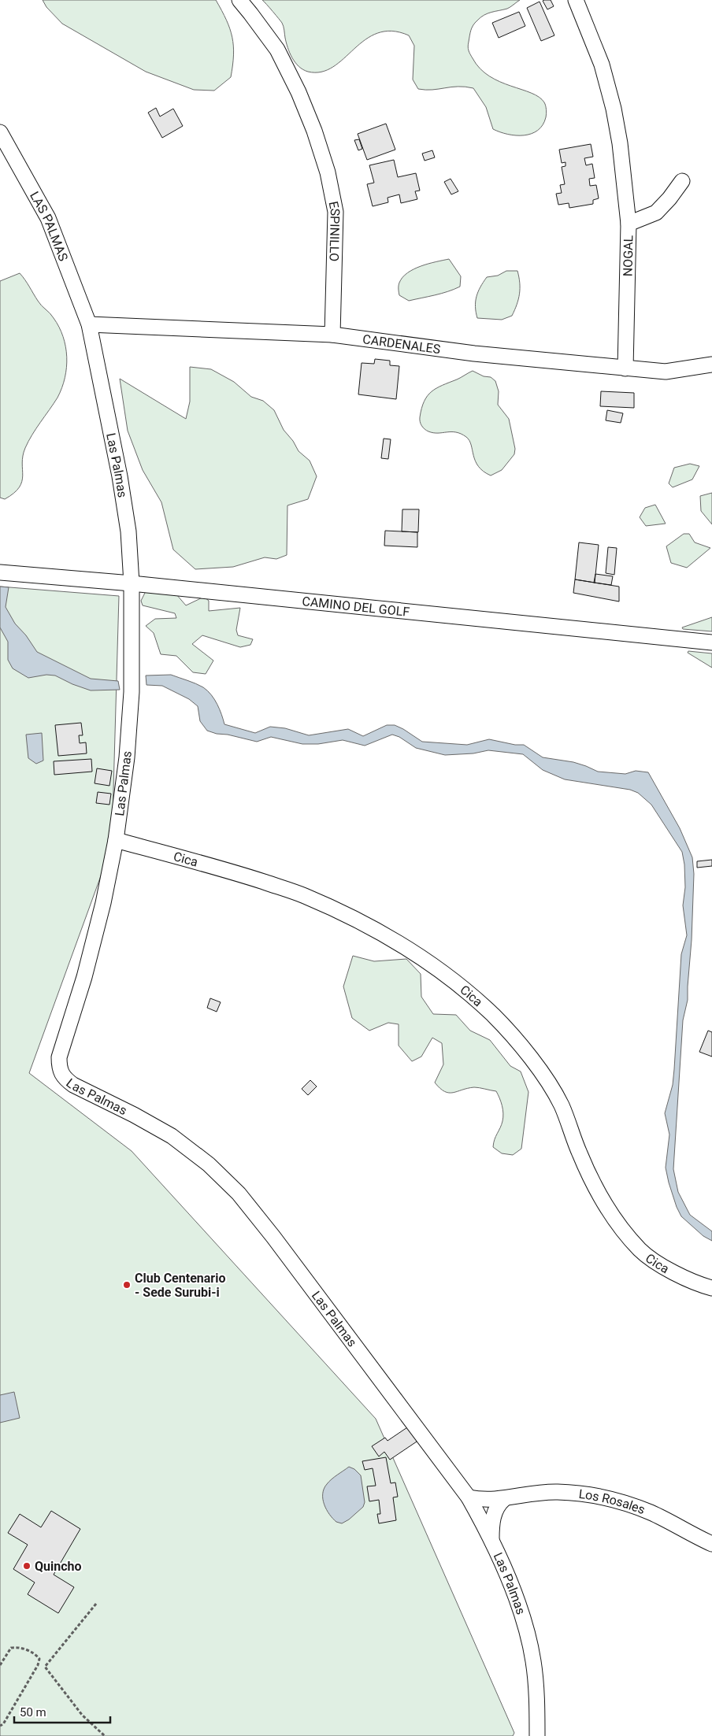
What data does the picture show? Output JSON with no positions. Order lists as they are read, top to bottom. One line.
{"streets":{"street":["LAS PALMAS","ESPINILLO","NOGAL","CARDENALES","Las Palmas","CAMINO DEL GOLF","Cica","Los Rosales"]},"crossings":[["LAS PALMAS","CARDENALES"],["LAS PALMAS","Las Palmas"],["ESPINILLO","CARDENALES"],["NOGAL","CARDENALES"],["CARDENALES","Las Palmas"],["Las Palmas","CAMINO DEL GOLF"],["Las Palmas","Cica"],["Las Palmas","Los Rosales"]],"places":["Club Centenario - Sede Surubi-i","Quincho"],"scale_bar":"50 m"}
